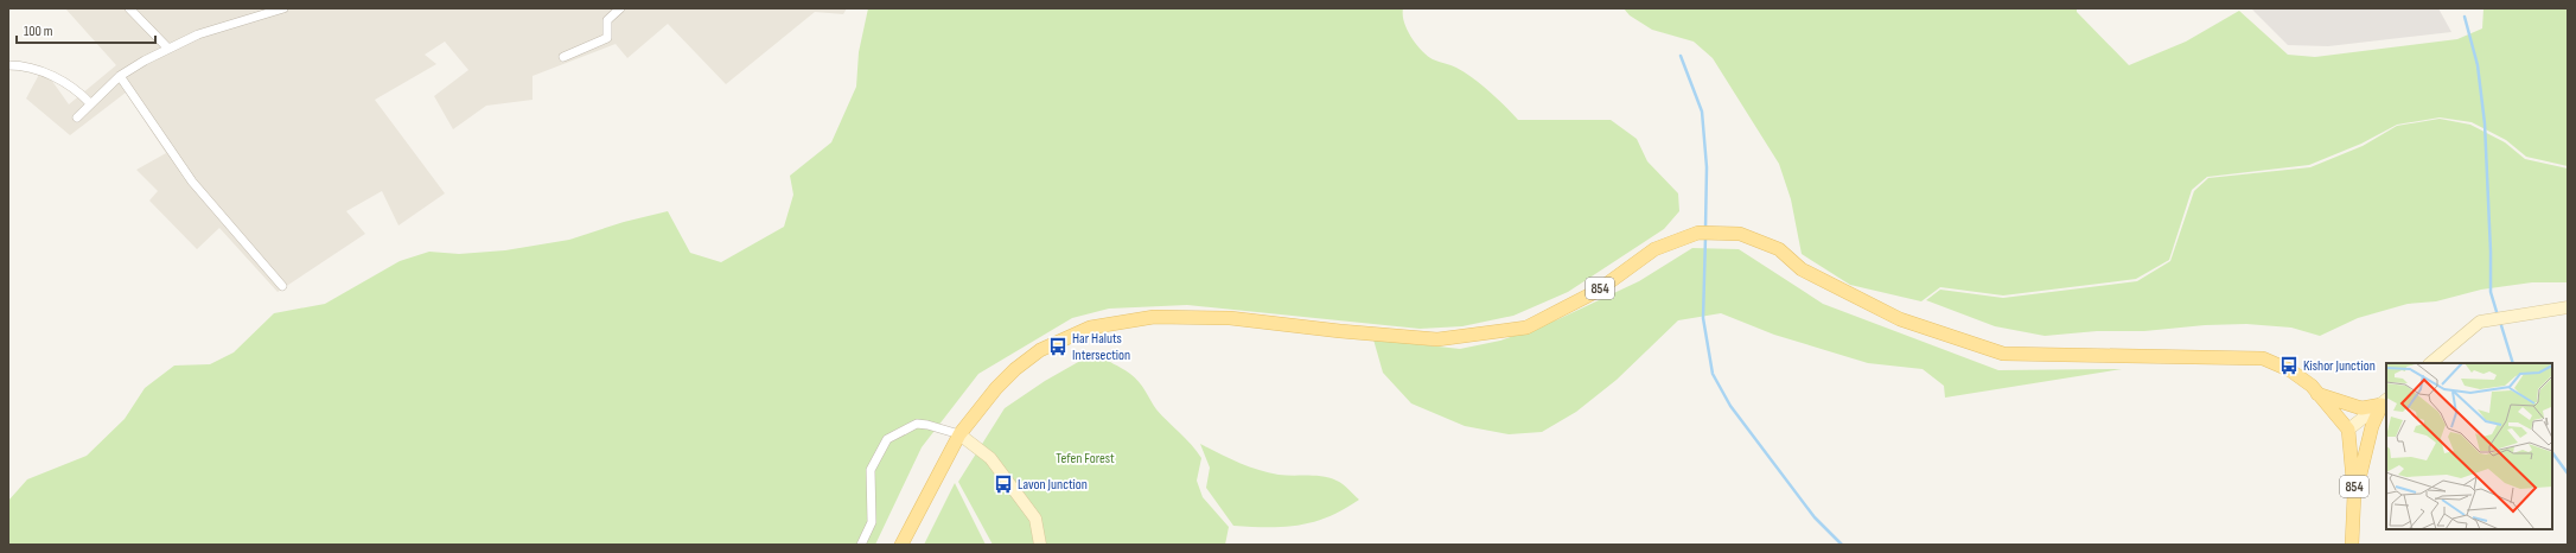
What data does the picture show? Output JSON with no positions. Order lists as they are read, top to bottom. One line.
{"streets":{"main road":["854"]},"parks":["Tefen Forest"],"places":{"bus stop":["Har Haluts Intersection","Kishor Junction","Lavon Junction"]},"scale_bar":"100 m"}
